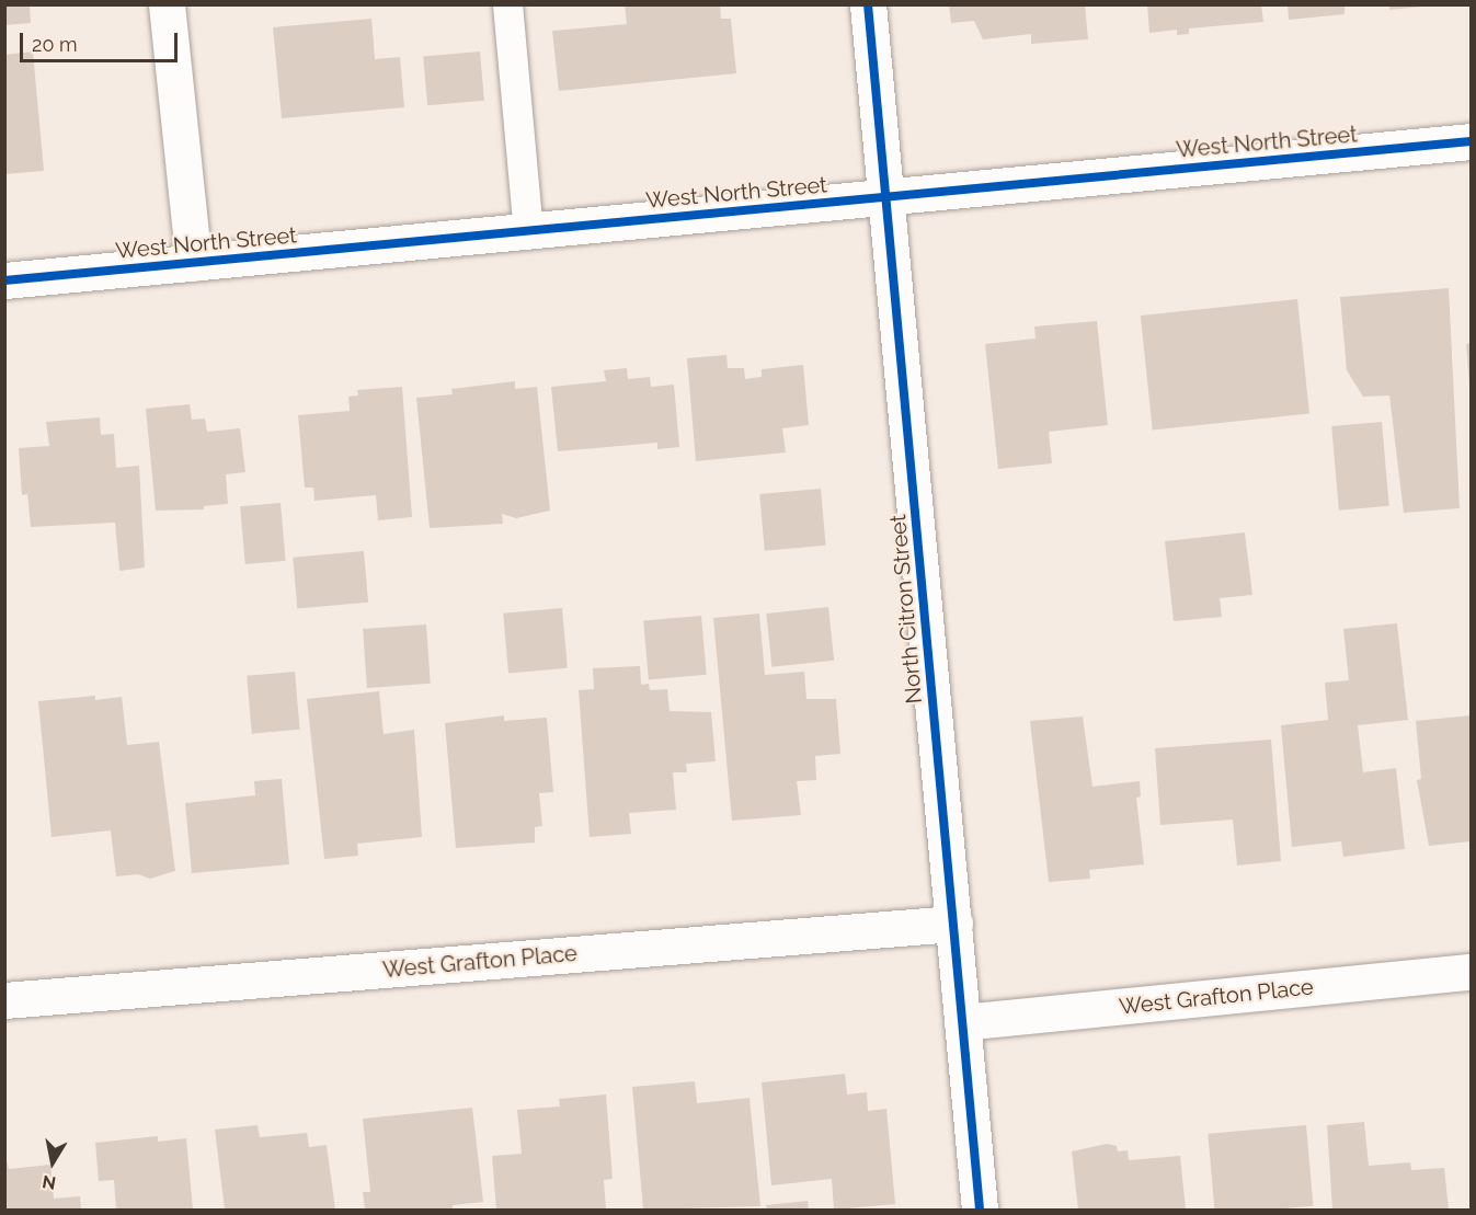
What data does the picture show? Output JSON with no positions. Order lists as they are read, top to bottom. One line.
{"streets":{"street":["West North Street","North Citron Street","West Grafton Place"]},"crossings":[["West North Street","North Citron Street"],["North Citron Street","West Grafton Place"]],"scale_bar":"20 m","north":"bottom"}
